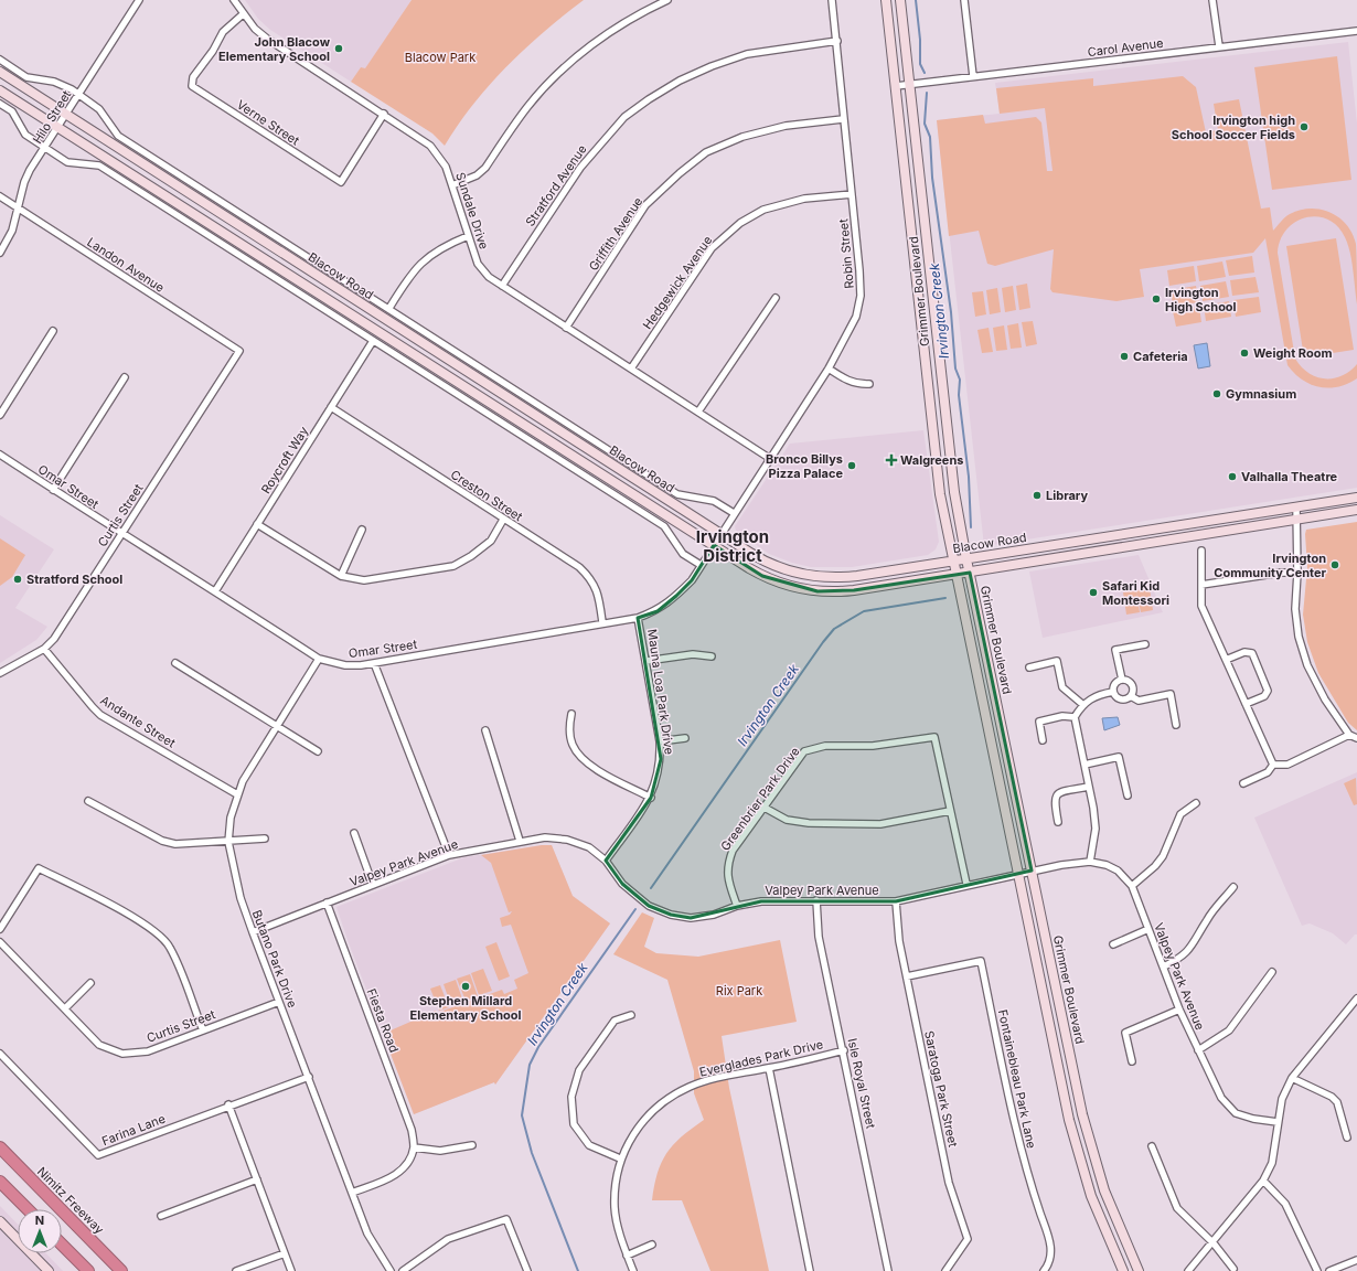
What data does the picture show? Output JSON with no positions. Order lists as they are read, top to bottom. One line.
{"streets":{"highway":["Nimitz Freeway"],"main road":["Blacow Road","Grimmer Boulevard"],"street":["Carol Avenue","Hilo Street","Verne Street","Stratford Avenue","Sundale Drive","Griffith Avenue","Robin Street","Landon Avenue","Hedgewick Avenue","Roycroft Way","Omar Street","Creston Street","Curtis Street","Mauna Loa Park Drive","Andante Street","Greenbrier Park Drive","Valpey Park Avenue","Butano Park Drive","Fiesta Road","Everglades Park Drive","Fontainebleau Park Lane","Isle Royal Street","Saratoga Park Street","Farina Lane"]},"crossings":[["Carol Avenue","Grimmer Boulevard"],["Hilo Street","Landon Avenue"],["Hilo Street","Blacow Road"],["Verne Street","Sundale Drive"],["Stratford Avenue","Sundale Drive"],["Stratford Avenue","Robin Street"],["Sundale Drive","Griffith Avenue"],["Sundale Drive","Robin Street"],["Sundale Drive","Hedgewick Avenue"],["Griffith Avenue","Robin Street"],["Robin Street","Blacow Road"],["Robin Street","Hedgewick Avenue"],["Robin Street","Omar Street"],["Landon Avenue","Curtis Street"],["Blacow Road","Grimmer Boulevard"],["Blacow Road","Omar Street"],["Grimmer Boulevard","Valpey Park Avenue"],["Roycroft Way","Omar Street"],["Roycroft Way","Creston Street"],["Omar Street","Creston Street"],["Omar Street","Curtis Street"],["Omar Street","Mauna Loa Park Drive"],["Omar Street","Butano Park Drive"],["Curtis Street","Andante Street"],["Curtis Street","Butano Park Drive"],["Mauna Loa Park Drive","Valpey Park Avenue"],["Andante Street","Butano Park Drive"],["Greenbrier Park Drive","Valpey Park Avenue"],["Valpey Park Avenue","Butano Park Drive"],["Valpey Park Avenue","Fiesta Road"],["Valpey Park Avenue","Isle Royal Street"],["Valpey Park Avenue","Saratoga Park Street"],["Butano Park Drive","Farina Lane"],["Everglades Park Drive","Isle Royal Street"],["Fontainebleau Park Lane","Saratoga Park Street"]],"districts":["Irvington District"],"water":["Irvington Creek"],"parks":["Blacow Park","Rix Park"],"places":{"other":["John Blacow Elementary School","Irvington high School Soccer Fields","Irvington High School","Weight Room","Cafeteria","Gymnasium","Bronco Billys Pizza Palace","Valhalla Theatre","Library","Irvington Community Center","Stratford School","Safari Kid Montessori","Stephen Millard Elementary School"],"health":["Walgreens"]},"north":"top"}
